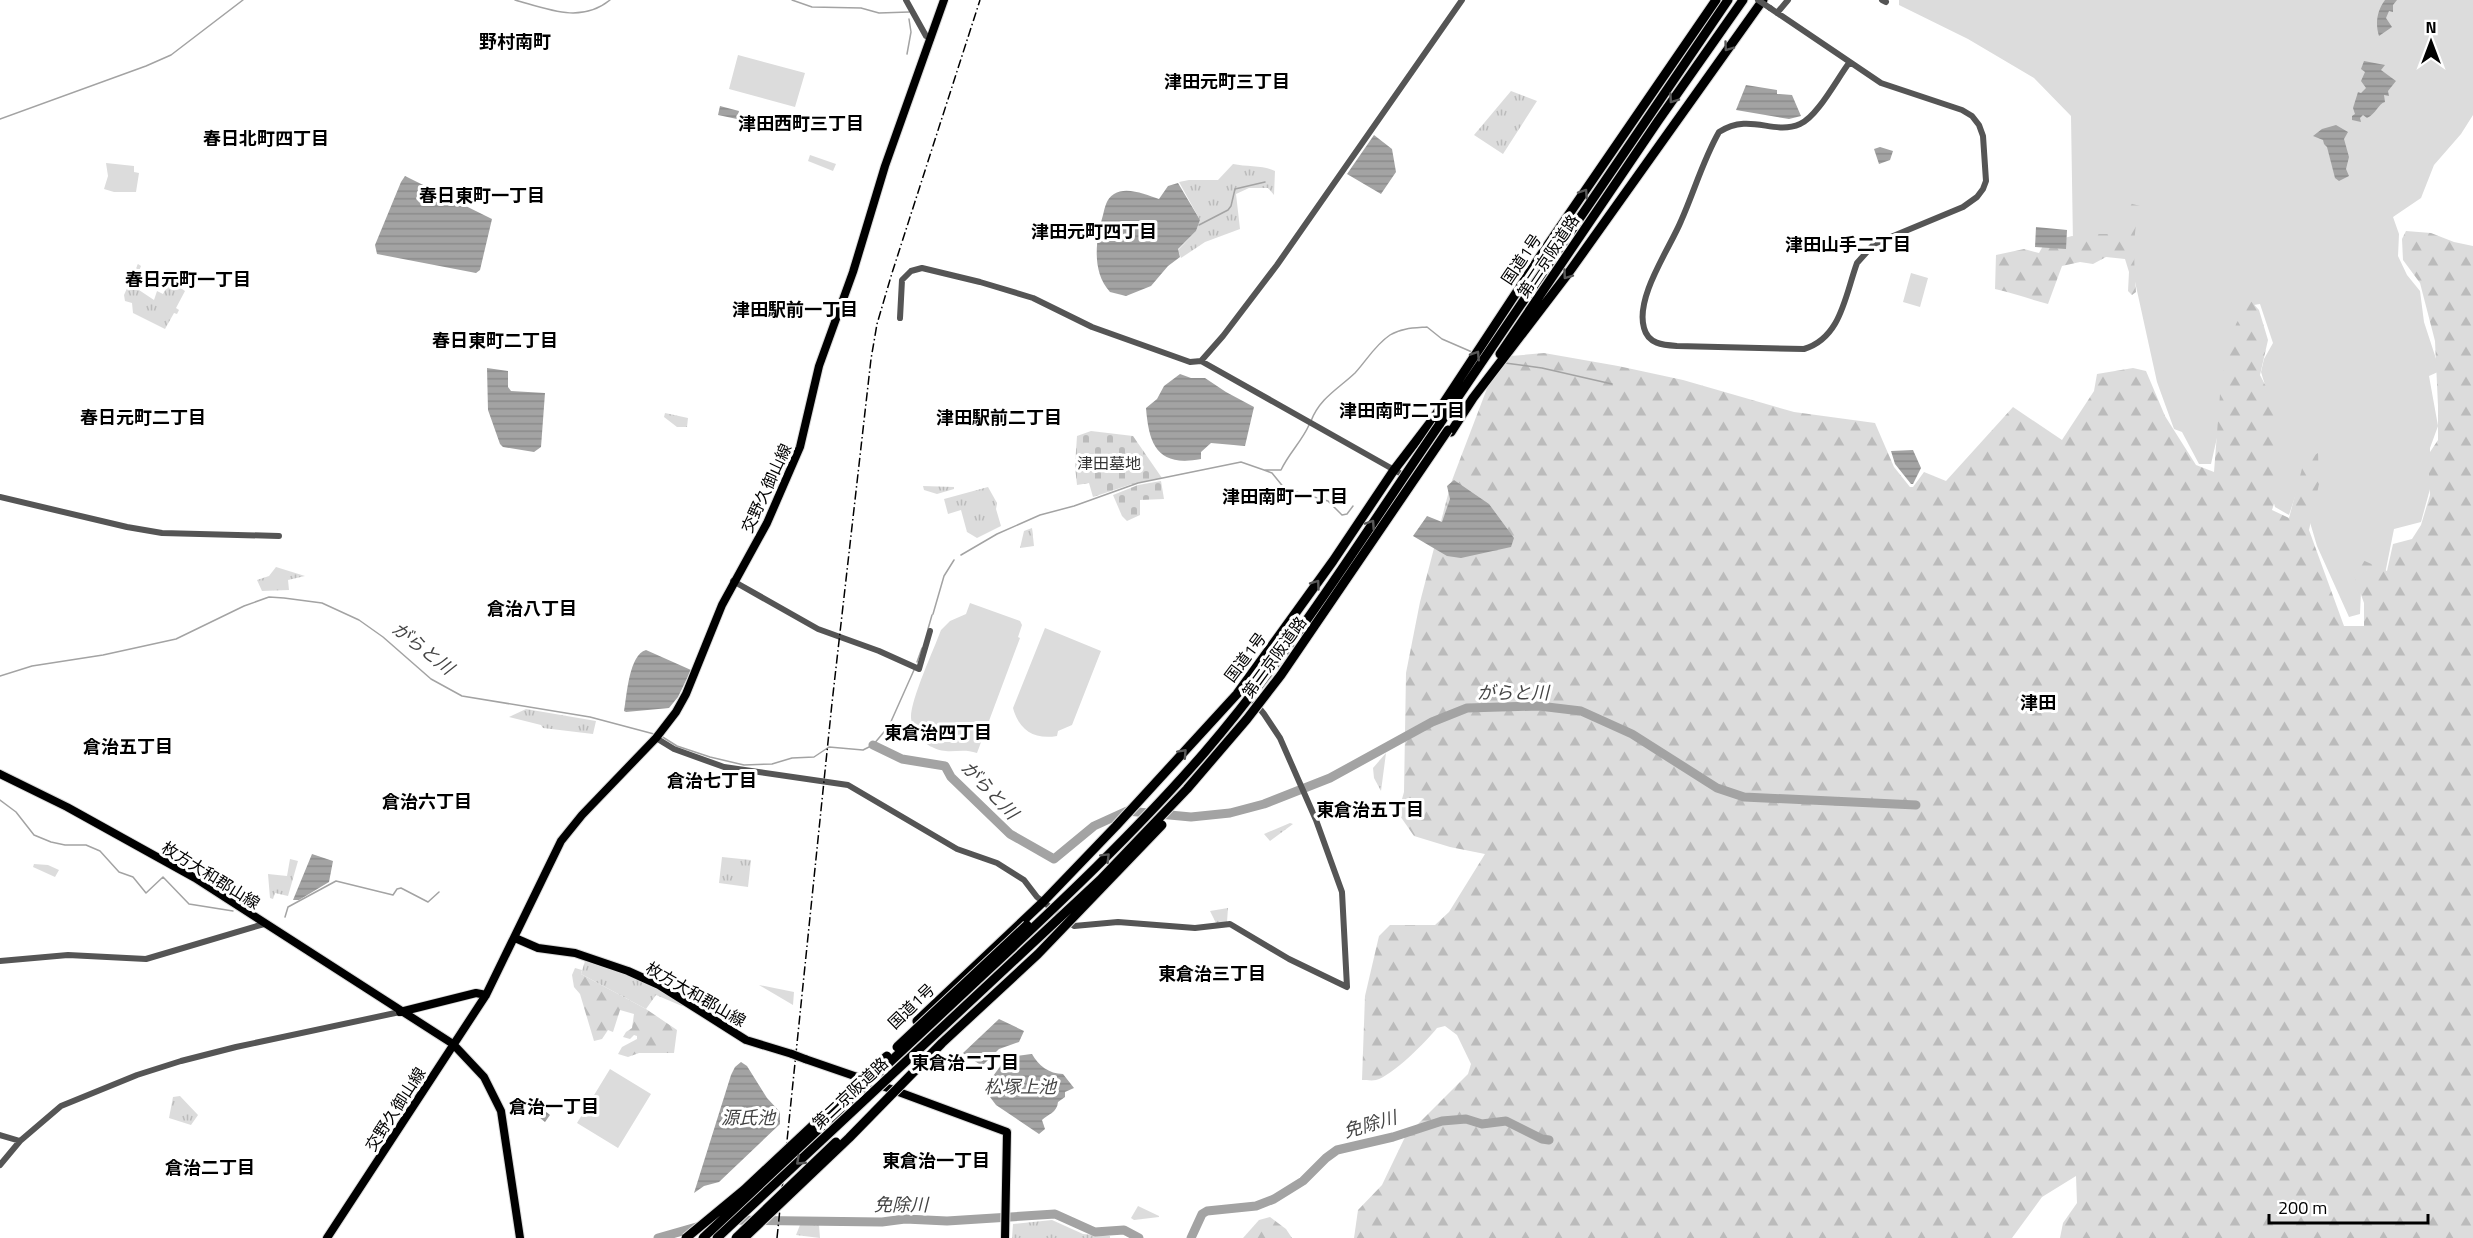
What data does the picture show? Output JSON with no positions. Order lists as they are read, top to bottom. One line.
{"streets":{"highway":["第二京阪道路","国道1号"],"main road":["交野久御山線","枚方大和郡山線"]},"crossings":[["交野久御山線","枚方大和郡山線"]],"districts":["野村南町","津田元町三丁目","津田西町三丁目","春日北町四丁目","春日東町一丁目","津田元町四丁目","津田山手二丁目","春日元町一丁目","津田駅前一丁目","春日東町二丁目","津田南町二丁目","春日元町二丁目","津田駅前二丁目","津田南町一丁目","倉治八丁目","津田","東倉治四丁目","倉治五丁目","倉治七丁目","倉治六丁目","東倉治五丁目","東倉治三丁目","東倉治二丁目","倉治一丁目","東倉治一丁目","倉治二丁目"],"water":["がらと川","松塚上池","源氏池","免除川"],"parks":["津田墓地"],"scale_bar":"200 m","north":"top"}
